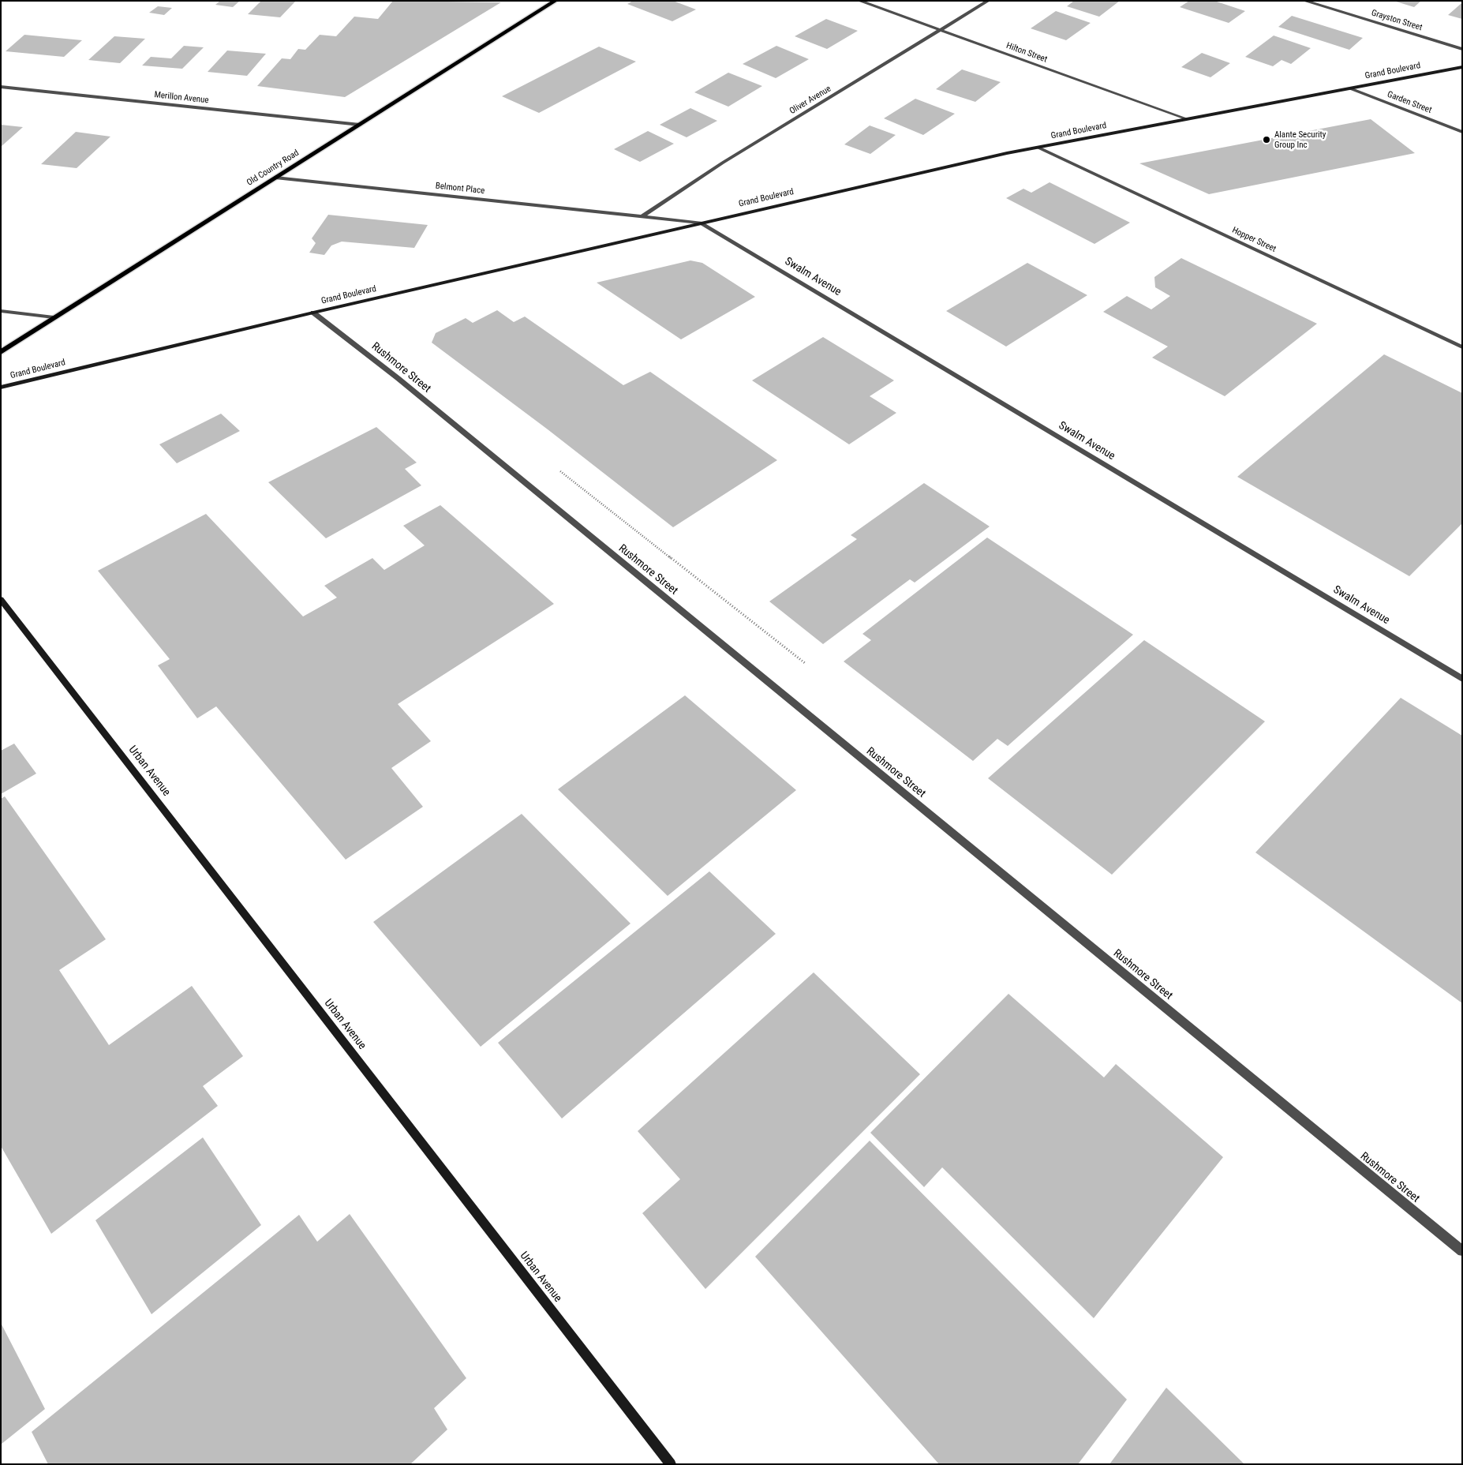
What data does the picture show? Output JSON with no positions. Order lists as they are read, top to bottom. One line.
{"streets":{"main road":["Old Country Road"],"street":["Grayston Street","Hilton Street","Grand Boulevard","Merillon Avenue","Oliver Avenue","Garden Street","Belmont Place","Hopper Street","Swalm Avenue","Rushmore Street","Urban Avenue"]},"crossings":[["Hilton Street","Grand Boulevard"],["Hilton Street","Oliver Avenue"],["Grand Boulevard","Oliver Avenue"],["Grand Boulevard","Garden Street"],["Grand Boulevard","Belmont Place"],["Grand Boulevard","Hopper Street"],["Grand Boulevard","Swalm Avenue"],["Grand Boulevard","Rushmore Street"],["Merillon Avenue","Old Country Road"],["Oliver Avenue","Belmont Place"],["Old Country Road","Belmont Place"]],"places":["Alante Security Group Inc"]}
